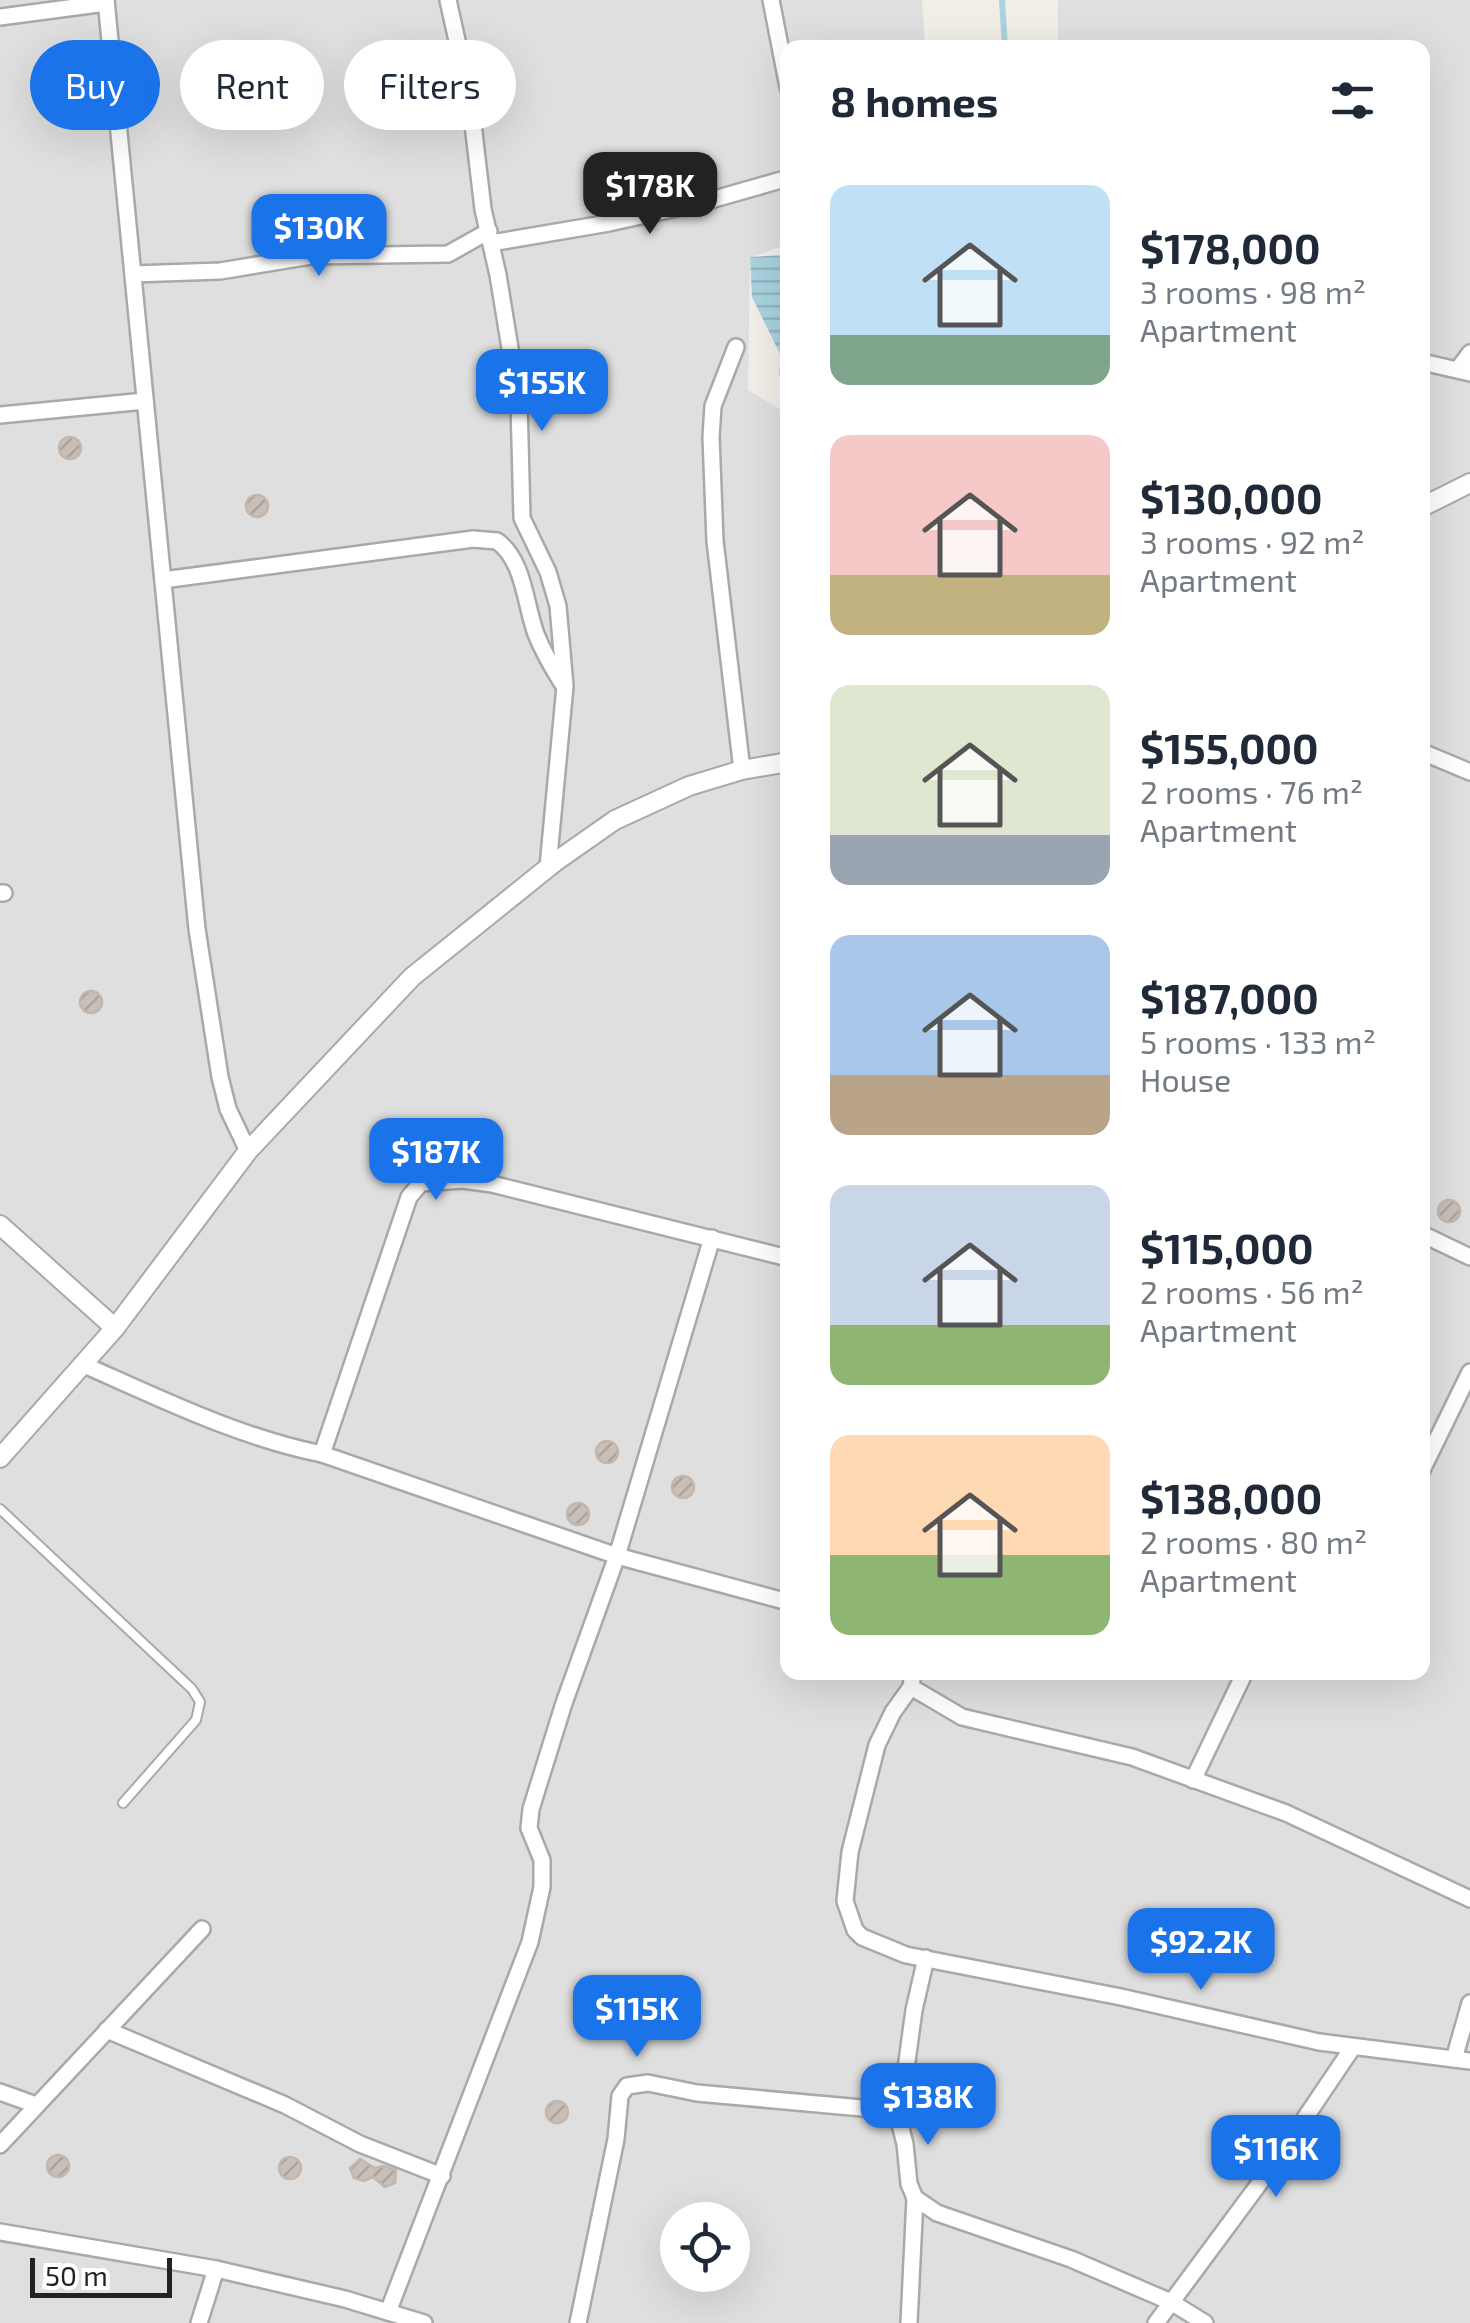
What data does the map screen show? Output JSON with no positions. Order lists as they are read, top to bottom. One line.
{"scale_bar":"50 m","page":{"chip":["Buy","Rent","Filters"],"heading":"8 homes","price":["$178K","$130K","$155K","$187K","$92.2K","$115K","$138K","$116K"],"list":[{"name":"$178,000","note":"3 rooms · 98 m² · Apartment"},{"name":"$130,000","note":"3 rooms · 92 m² · Apartment"},{"name":"$155,000","note":"2 rooms · 76 m² · Apartment"},{"name":"$187,000","note":"5 rooms · 133 m² · House"},{"name":"$115,000","note":"2 rooms · 56 m² · Apartment"},{"name":"$138,000","note":"2 rooms · 80 m² · Apartment"}],"scale":"50 m"}}
